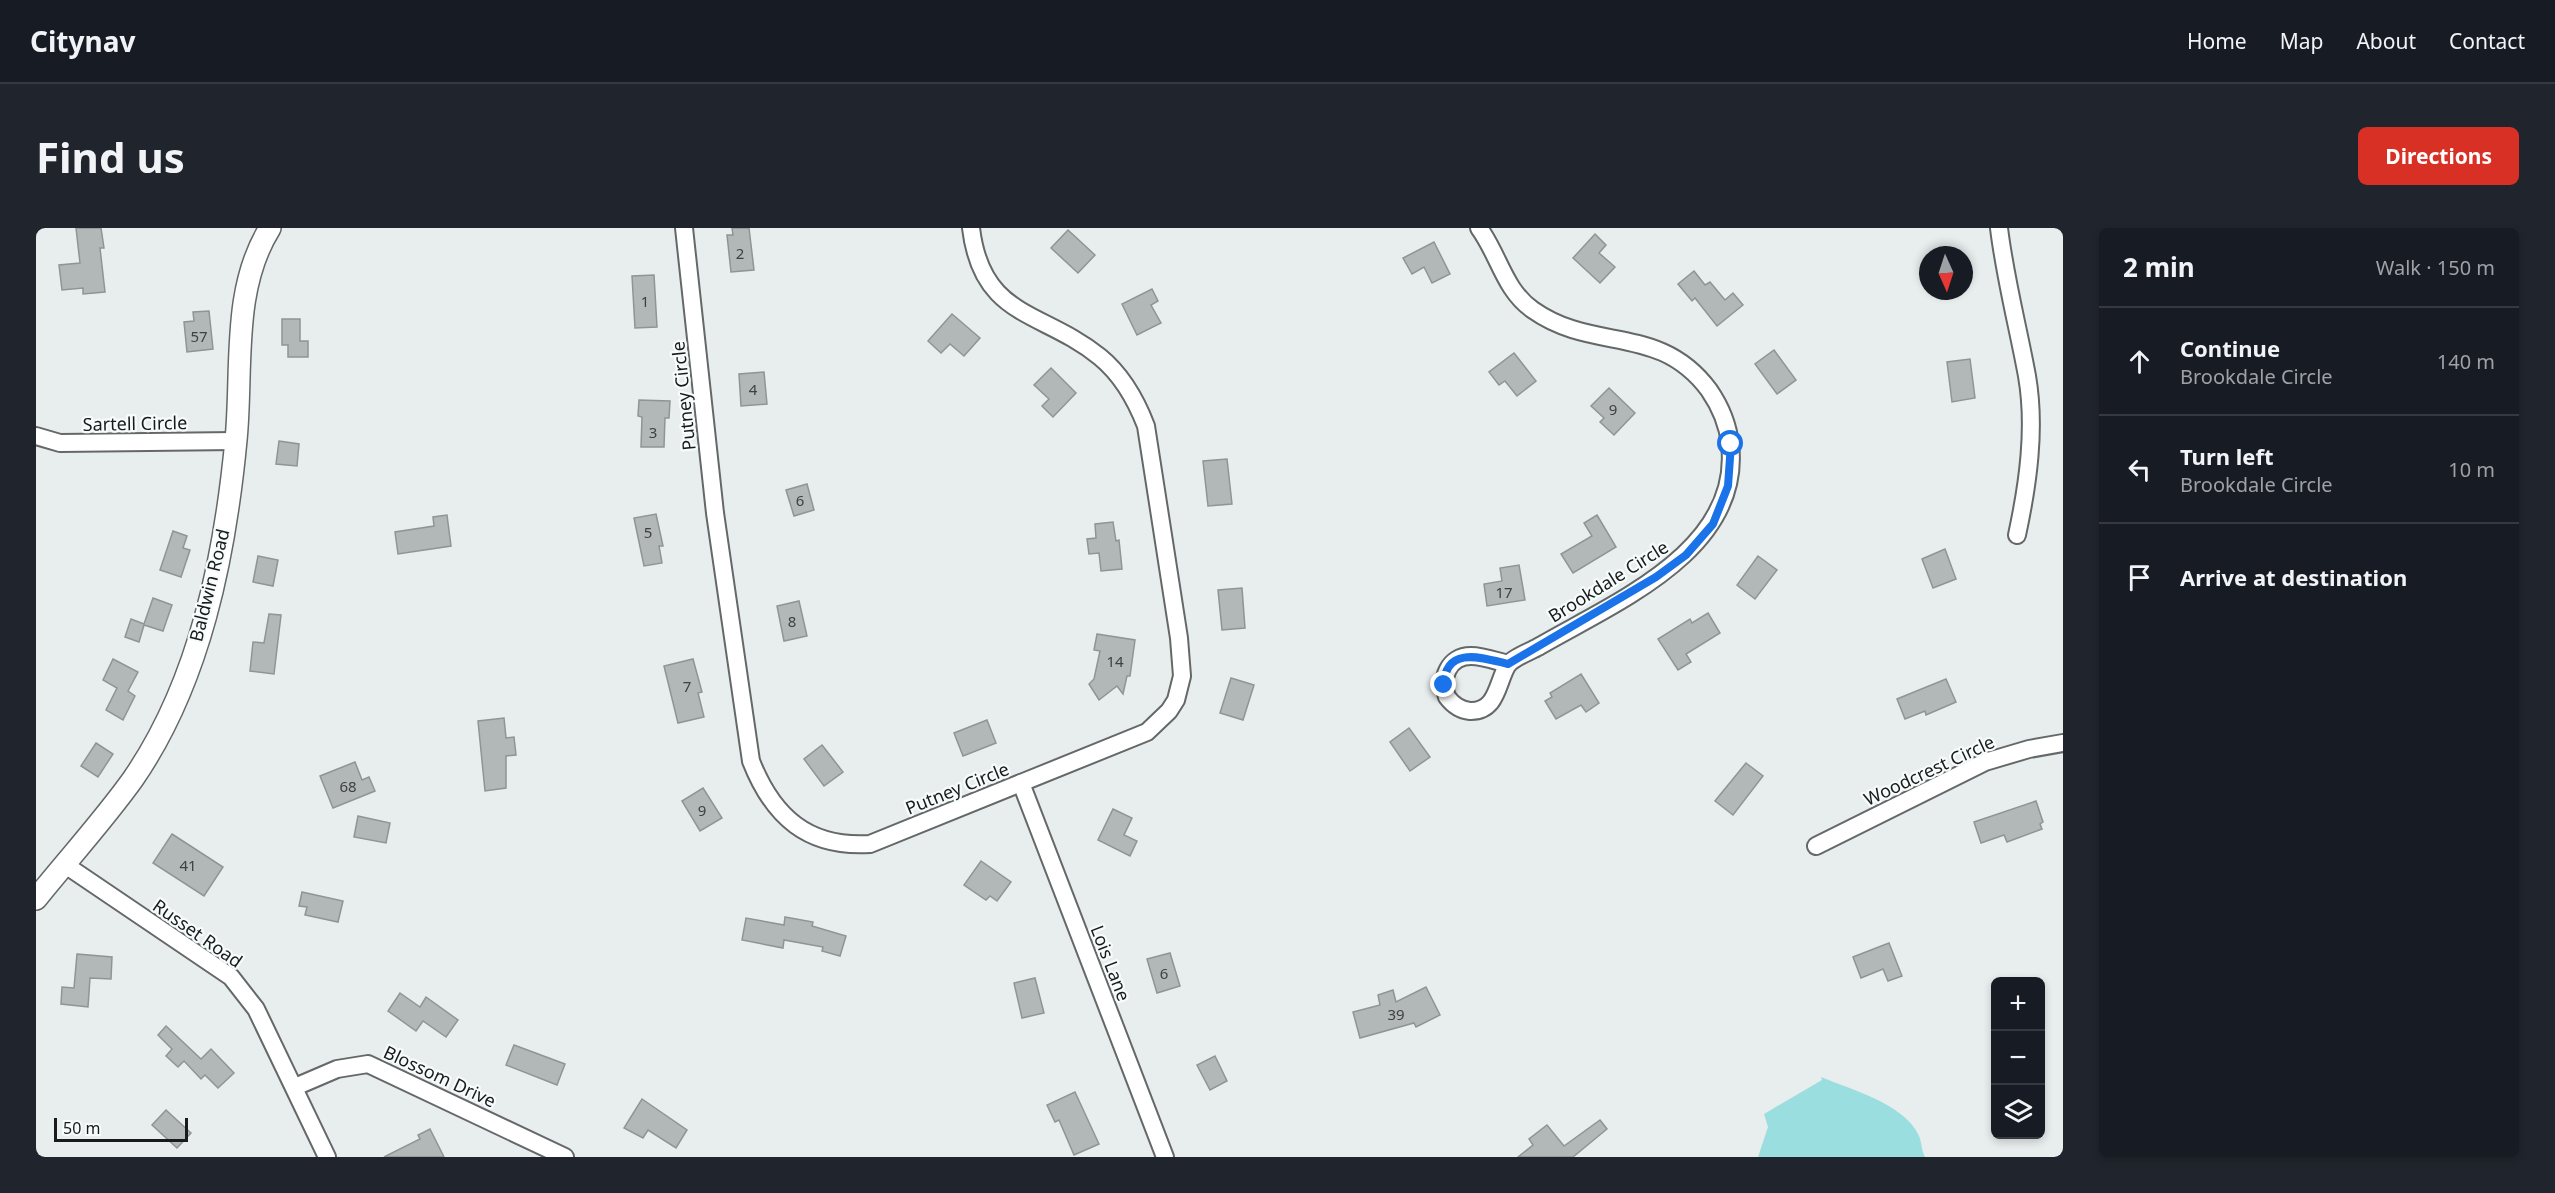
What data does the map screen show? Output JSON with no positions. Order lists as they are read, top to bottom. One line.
{"streets":{"street":["Putney Circle","Sartell Circle","Brookdale Circle","Baldwin Road","Woodcrest Circle","Russet Road","Lois Lane","Blossom Drive"]},"crossings":[["Putney Circle","Lois Lane"],["Sartell Circle","Baldwin Road"],["Baldwin Road","Russet Road"],["Russet Road","Blossom Drive"]],"house_numbers":["2","1","57","4","9","3","6","5","17","8","14","7","68","9","41","6","39"],"scale_bar":"50 m","north":"bottom","page":{"header":"Citynav","nav":["Home","Map","About","Contact"],"buttons":"Directions","title":"Find us","heading":["2 min","Walk · 150 m"],"list":[["Continue","Brookdale Circle","140 m"],["Turn left","Brookdale Circle","10 m"],"Arrive at destination"],"map_buttons":["+","−"],"scale":"50 m"}}
